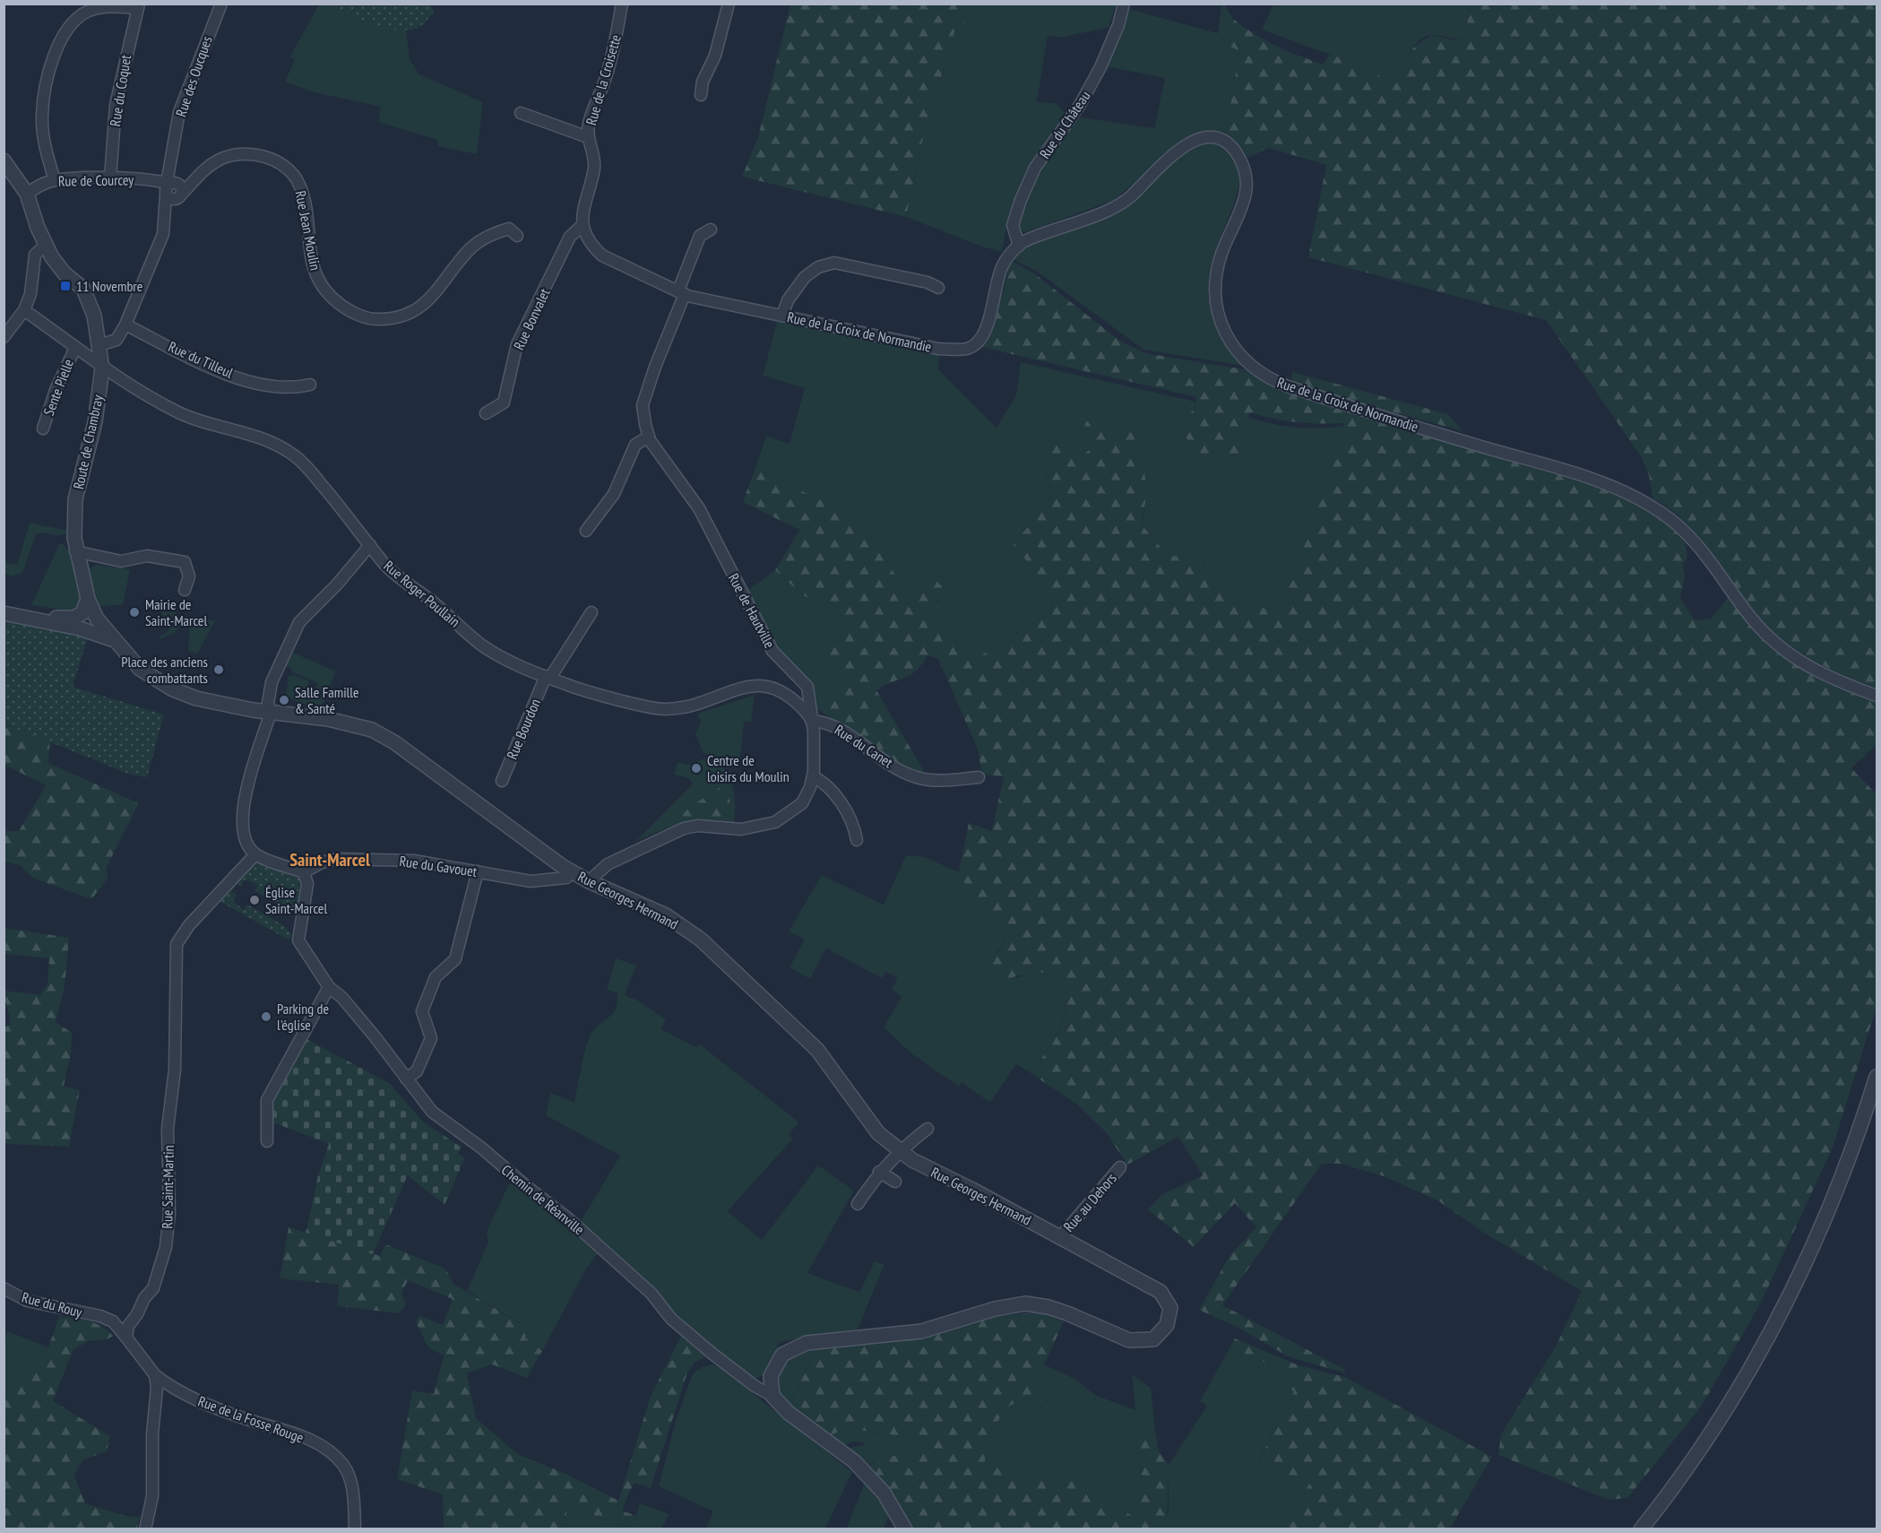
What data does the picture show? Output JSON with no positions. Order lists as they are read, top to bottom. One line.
{"streets":{"street":["Rue des Oucques","Rue de la Croisette","Rue du Coquet","Rue du Château","Rue de Courcey","Rue Jean Moulin","Rue Bonvalet","Rue de la Croix de Normandie","Rue du Tilleul","Sente Pielle","Route de Chambray","Rue Roger Poullain","Rue de Hautville","Rue Bourdon","Rue du Canet","Rue du Gavouet","Rue Georges Hermand","Rue Saint-Martin","Chemin de Réanville","Rue au Dehors","Rue du Rouy","Rue de la Fosse Rouge"]},"crossings":[["Rue des Oucques","Rue de Courcey"],["Rue des Oucques","Rue Jean Moulin"],["Rue des Oucques","Rue du Tilleul"],["Rue des Oucques","Route de Chambray"],["Rue de la Croisette","Rue Bonvalet"],["Rue du Coquet","Rue de Courcey"],["Rue du Château","Rue de la Croix de Normandie"],["Rue de Courcey","Rue Jean Moulin"],["Rue de Courcey","Route de Chambray"],["Rue de la Croix de Normandie","Rue de Hautville"],["Sente Pielle","Rue Roger Poullain"],["Route de Chambray","Rue Roger Poullain"],["Rue Roger Poullain","Rue de Hautville"],["Rue Roger Poullain","Rue Bourdon"],["Rue Roger Poullain","Rue du Canet"],["Rue de Hautville","Rue du Canet"],["Rue de Hautville","Rue Georges Hermand"],["Rue du Gavouet","Rue Georges Hermand"],["Rue du Gavouet","Chemin de Réanville"],["Rue Georges Hermand","Chemin de Réanville"],["Rue Georges Hermand","Rue au Dehors"],["Rue Saint-Martin","Rue du Rouy"]],"districts":["Saint-Marcel"],"places":{"transit":["11 Novembre"],"other":["Mairie de Saint-Marcel","Place des anciens combattants","Salle Famille & Santé","Centre de loisirs du Moulin","Église Saint-Marcel","Parking de l'église"]}}
